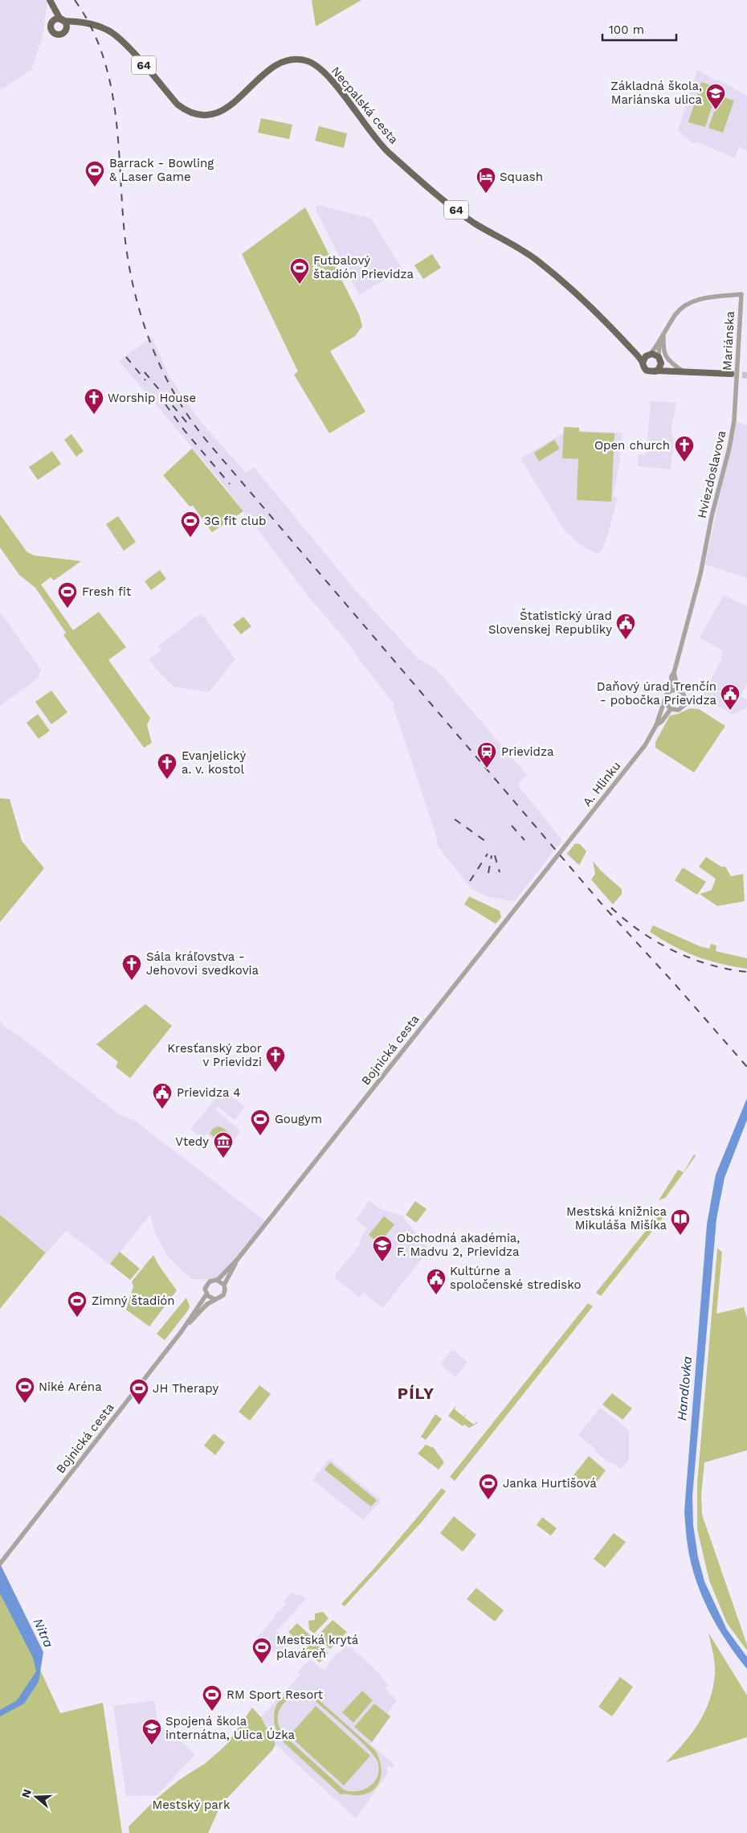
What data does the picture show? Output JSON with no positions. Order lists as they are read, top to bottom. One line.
{"streets":{"main road":["64","Necpalská cesta"],"street":["Mariánska","Hviezdoslavova","A. Hlinku","Bojnická cesta"]},"crossings":[["64","Necpalská cesta"],["Mariánska","Hviezdoslavova"],["Hviezdoslavova","A. Hlinku"],["A. Hlinku","Bojnická cesta"]],"districts":["PÍLY"],"water":["Handlovka","Nitra"],"parks":["Mestský park"],"places":{"school or university":["Základná škola, Mariánska ulica","Obchodná akadémia, F. Madvu 2, Prievidza","Spojená škola internátna, Ulica Úzka"],"sports":["Barrack - Bowling & Laser Game","Futbalový štadión Prievidza","3G fit club","Fresh fit","Gougym","Zimný štadión","Niké Aréna","JH Therapy","Janka Hurtišová","Mestská krytá plaváreň","RM Sport Resort"],"hotel":["Squash"],"church":["Worship House","Open church","Evanjelický a. v. kostol","Sála kráľovstva - Jehovovi svedkovia","Kresťanský zbor v Prievidzi"],"public building":["Štatistický úrad Slovenskej Republiky","Daňový úrad Trenčín - pobočka Prievidza","Prievidza 4","Kultúrne a spoločenské stredisko"],"station":["Prievidza"],"museum":["Vtedy"],"library":["Mestská knižnica Mikuláša Mišíka"]},"scale_bar":"100 m","north":"left"}
